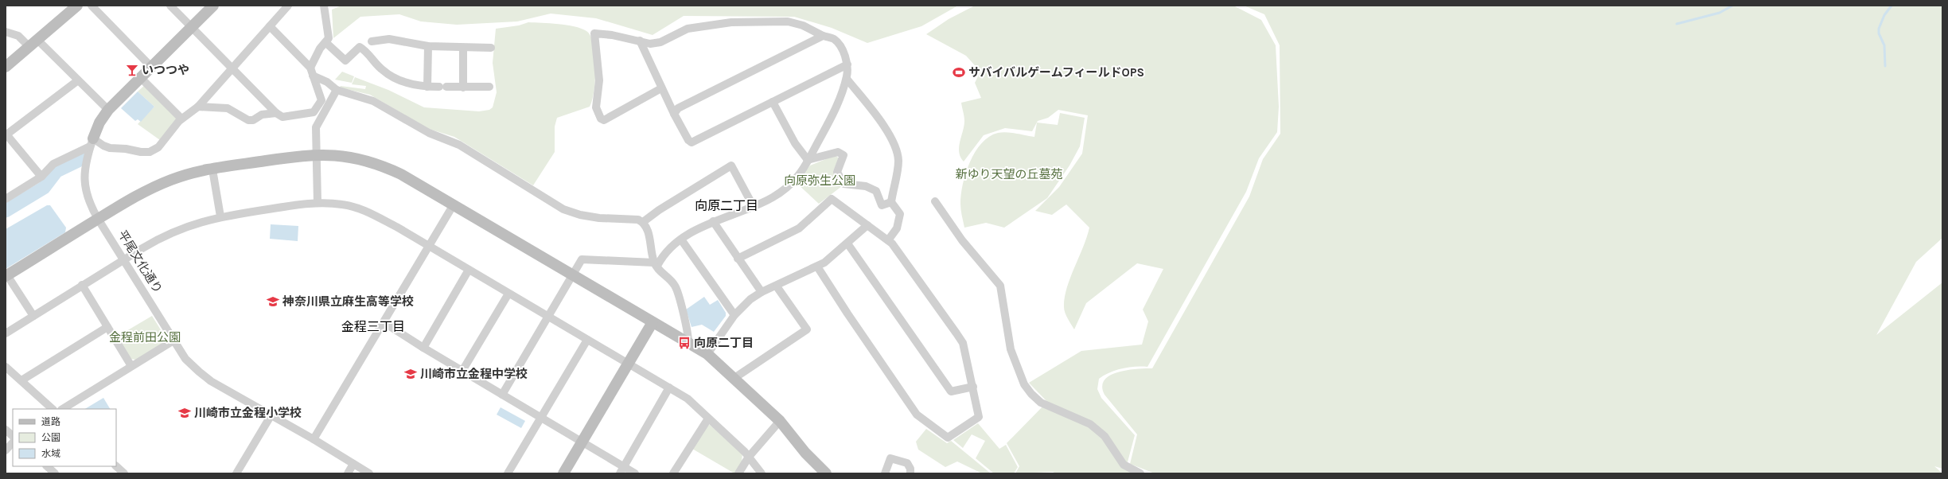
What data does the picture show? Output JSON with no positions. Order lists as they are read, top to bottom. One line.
{"streets":{"street":["平尾文化通り"]},"districts":["向原二丁目","金程三丁目"],"parks":["新ゆり天望の丘墓苑","向原弥生公園","金程前田公園"],"places":{"bar":["いつつや"],"sports":["サバイバルゲームフィールドOPS"],"school or university":["神奈川県立麻生高等学校","川崎市立金程中学校","川崎市立金程小学校"],"bus stop":["向原二丁目"]},"legend":["道路","公園","水域"]}
